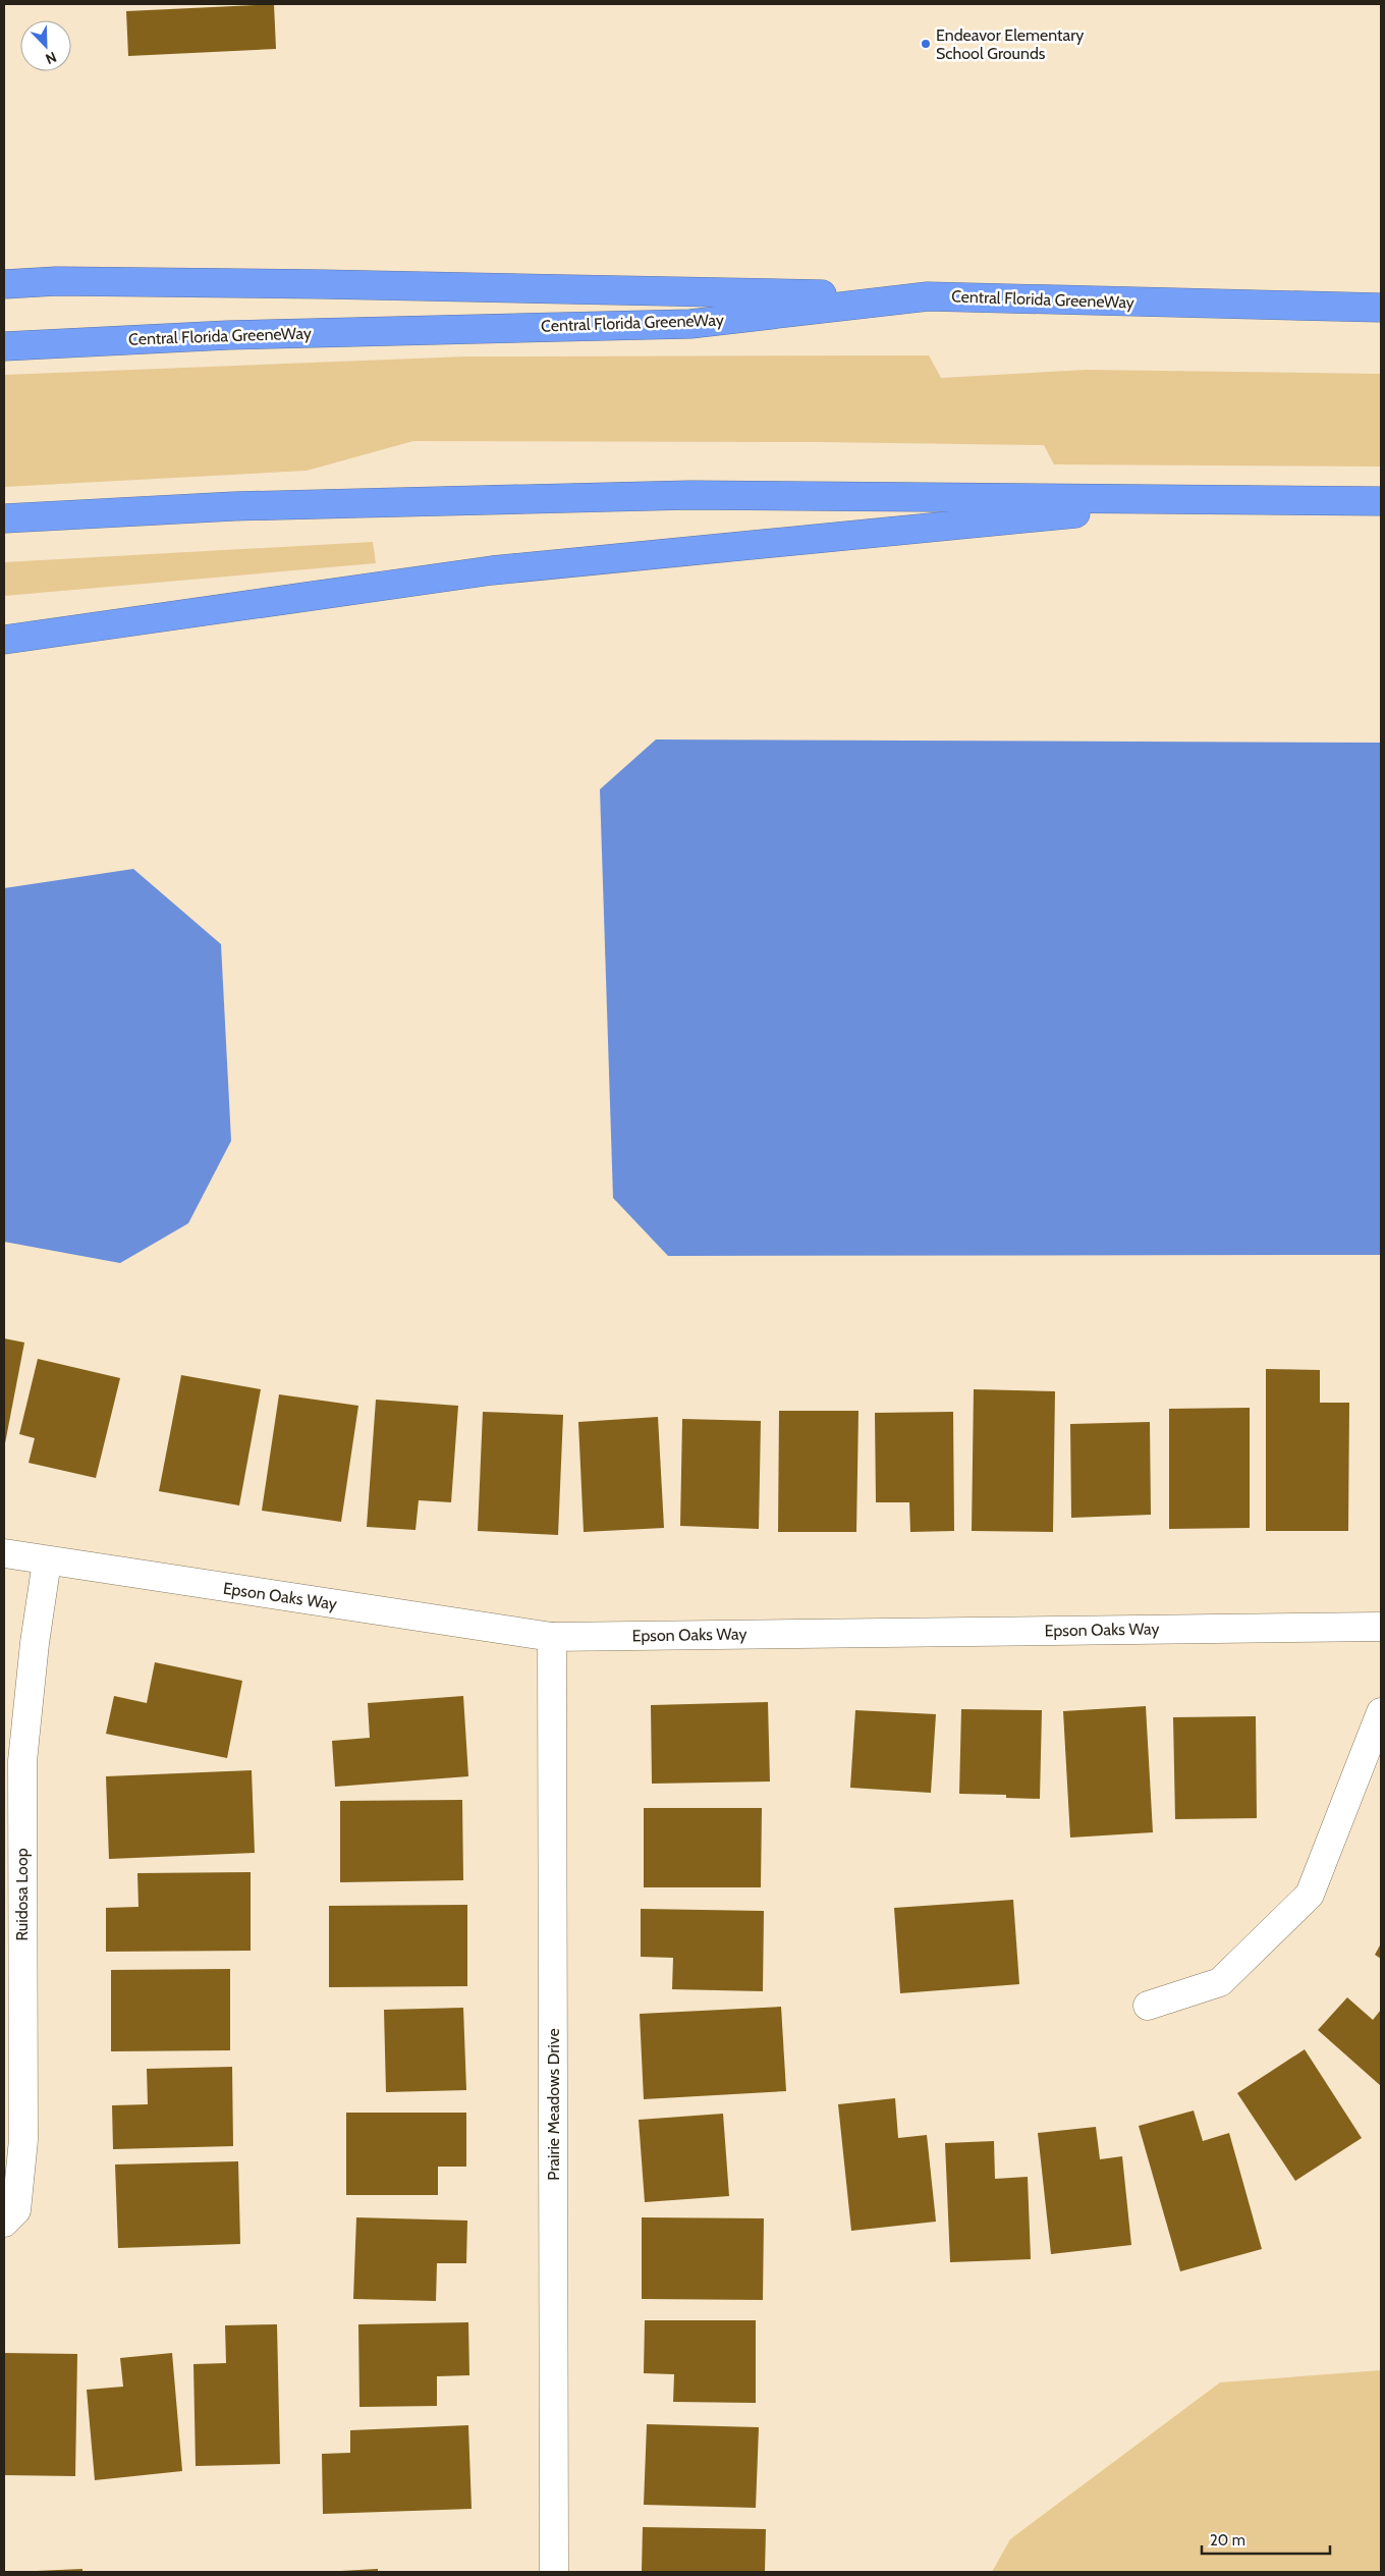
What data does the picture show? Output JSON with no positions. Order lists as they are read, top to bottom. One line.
{"streets":{"highway":["Central Florida GreeneWay"],"street":["Epson Oaks Way","Ruidosa Loop","Prairie Meadows Drive"]},"crossings":[["Epson Oaks Way","Ruidosa Loop"],["Epson Oaks Way","Prairie Meadows Drive"]],"places":["Endeavor Elementary School Grounds"],"scale_bar":"20 m","north":"bottom right"}
